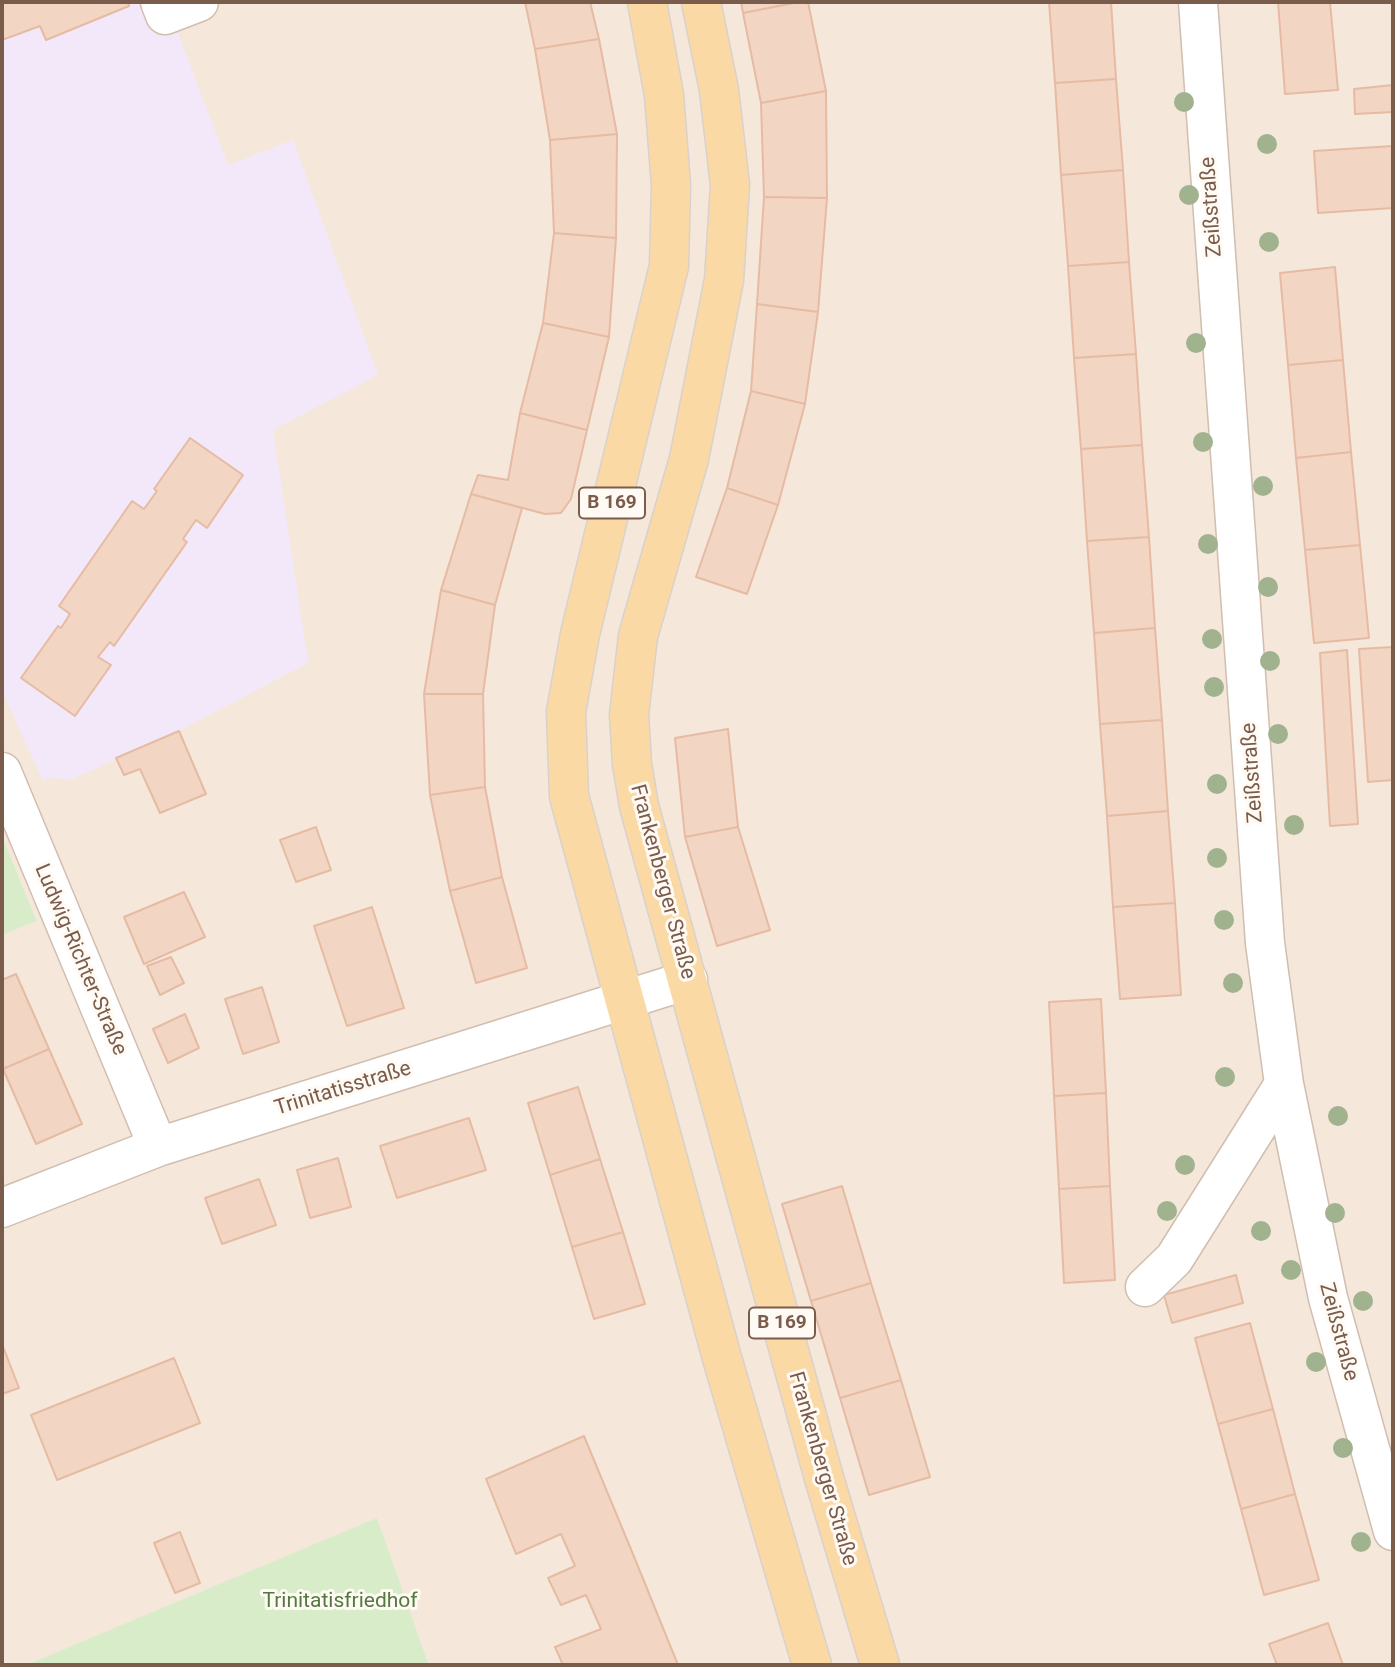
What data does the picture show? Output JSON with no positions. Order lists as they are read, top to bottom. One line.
{"streets":{"main road":["B 169","Frankenberger Straße"],"street":["Zeißstraße","Ludwig-Richter-Straße","Trinitatisstraße"]},"crossings":[["B 169","Trinitatisstraße"],["Frankenberger Straße","Trinitatisstraße"],["Ludwig-Richter-Straße","Trinitatisstraße"]],"parks":["Trinitatisfriedhof"]}
